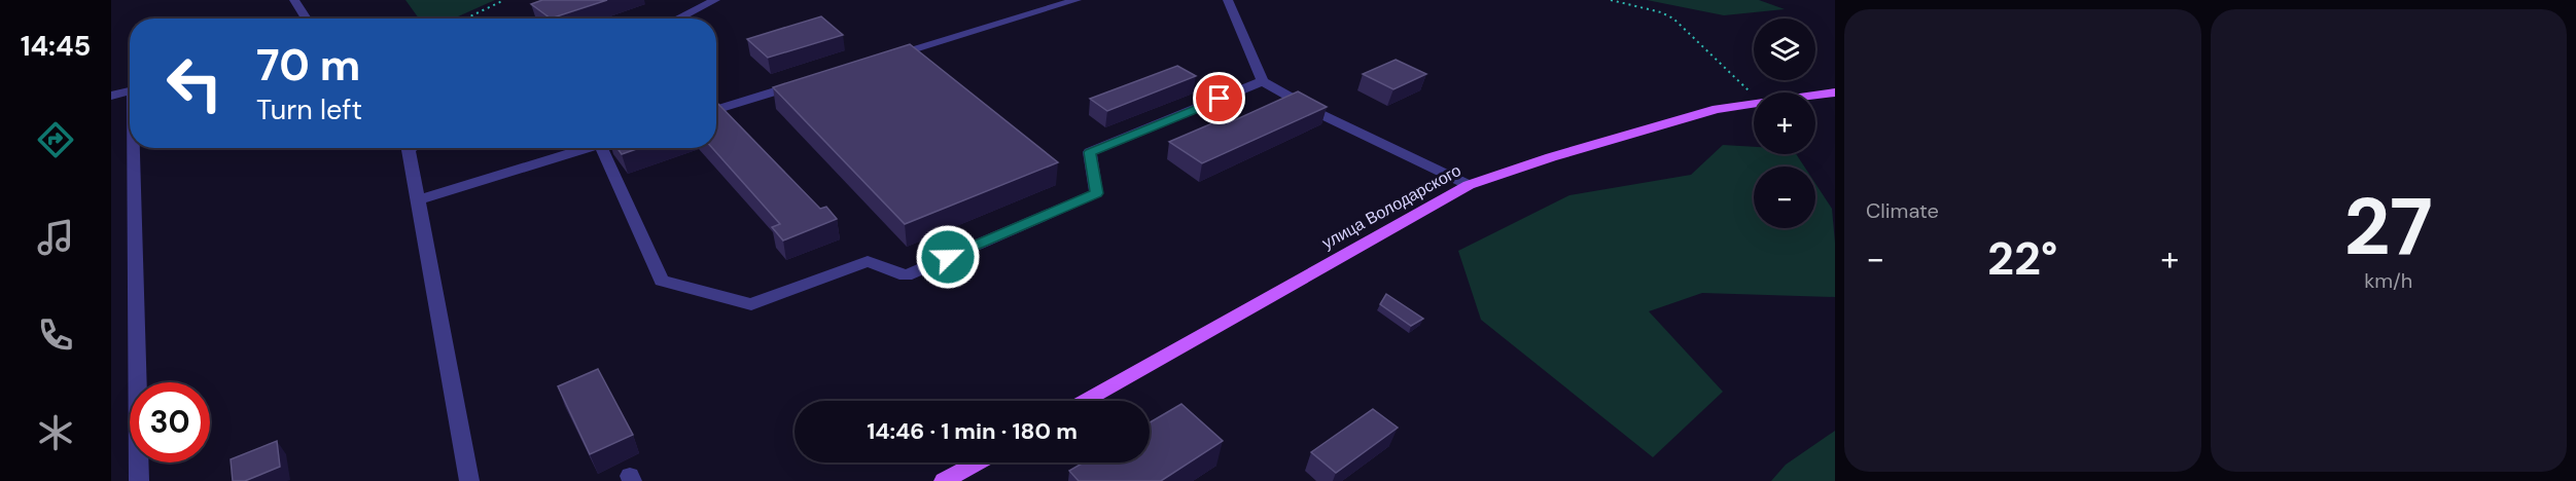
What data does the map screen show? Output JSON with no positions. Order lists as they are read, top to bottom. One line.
{"streets":{"main road":["улица Володарского"]},"page":{"tabs":"14:45","tile":["Climate",["27","km/h"]],"map_buttons":["+","−"],"turn":["70 m","Turn left"],"heat":["−","22°","+"],"limit":"30","trip":"14:46 · 1 min · 180 m"}}
